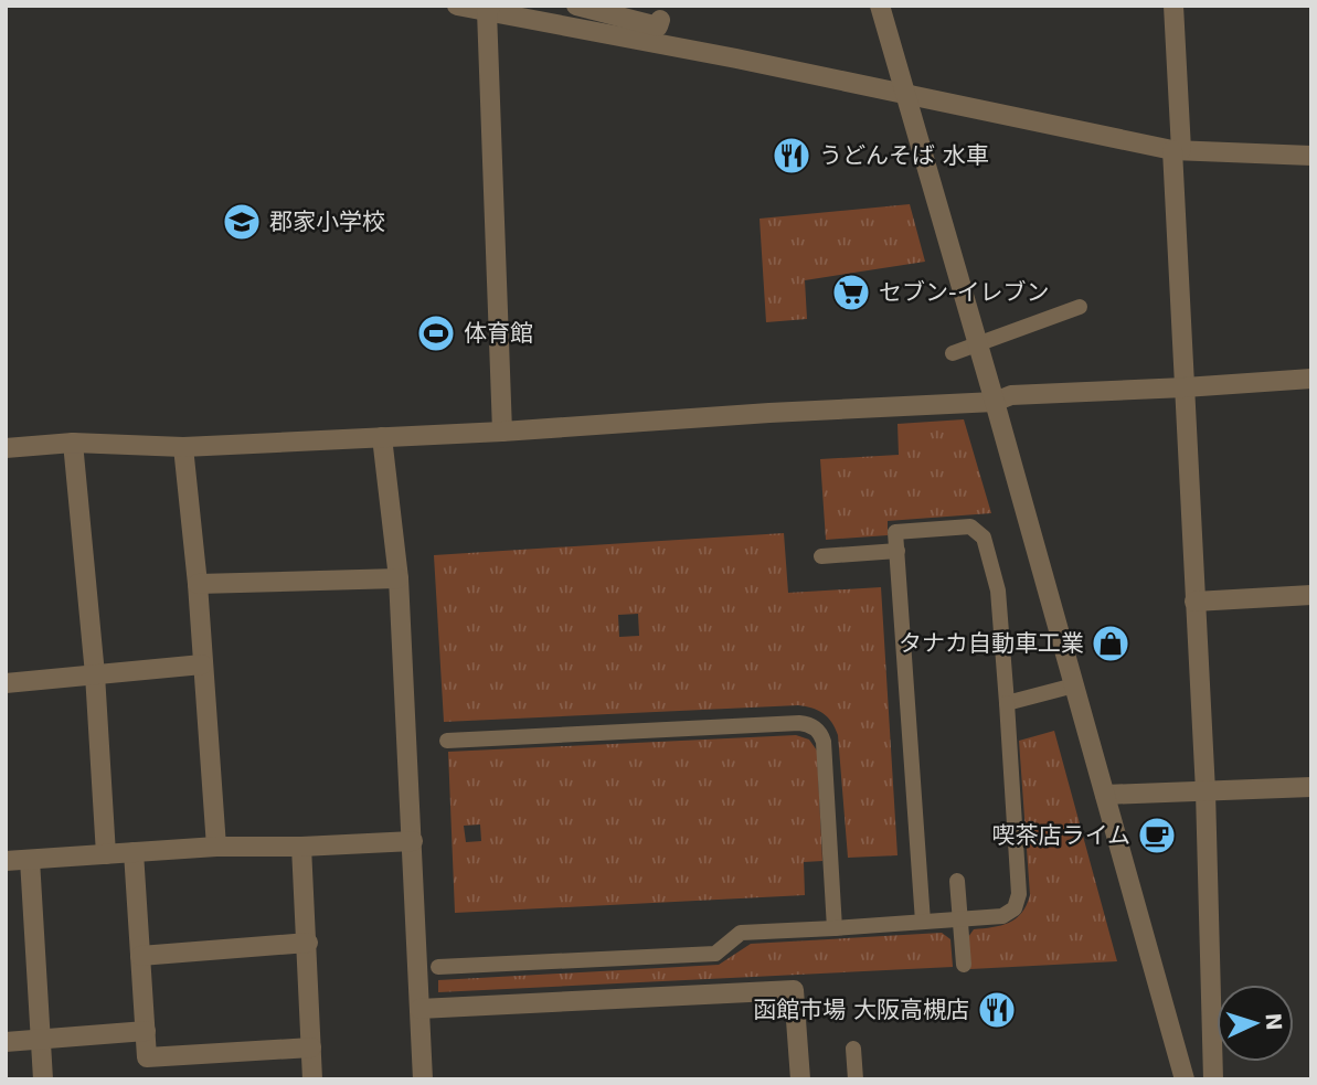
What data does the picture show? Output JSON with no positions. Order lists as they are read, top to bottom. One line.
{"places":{"restaurant":["うどんそば 水車","函館市場 大阪高槻店"],"school or university":["郡家小学校"],"supermarket":["セブン-イレブン"],"sports":["体育館"],"shop":["タナカ自動車工業"],"cafe":["喫茶店ライム"]},"north":"right"}
